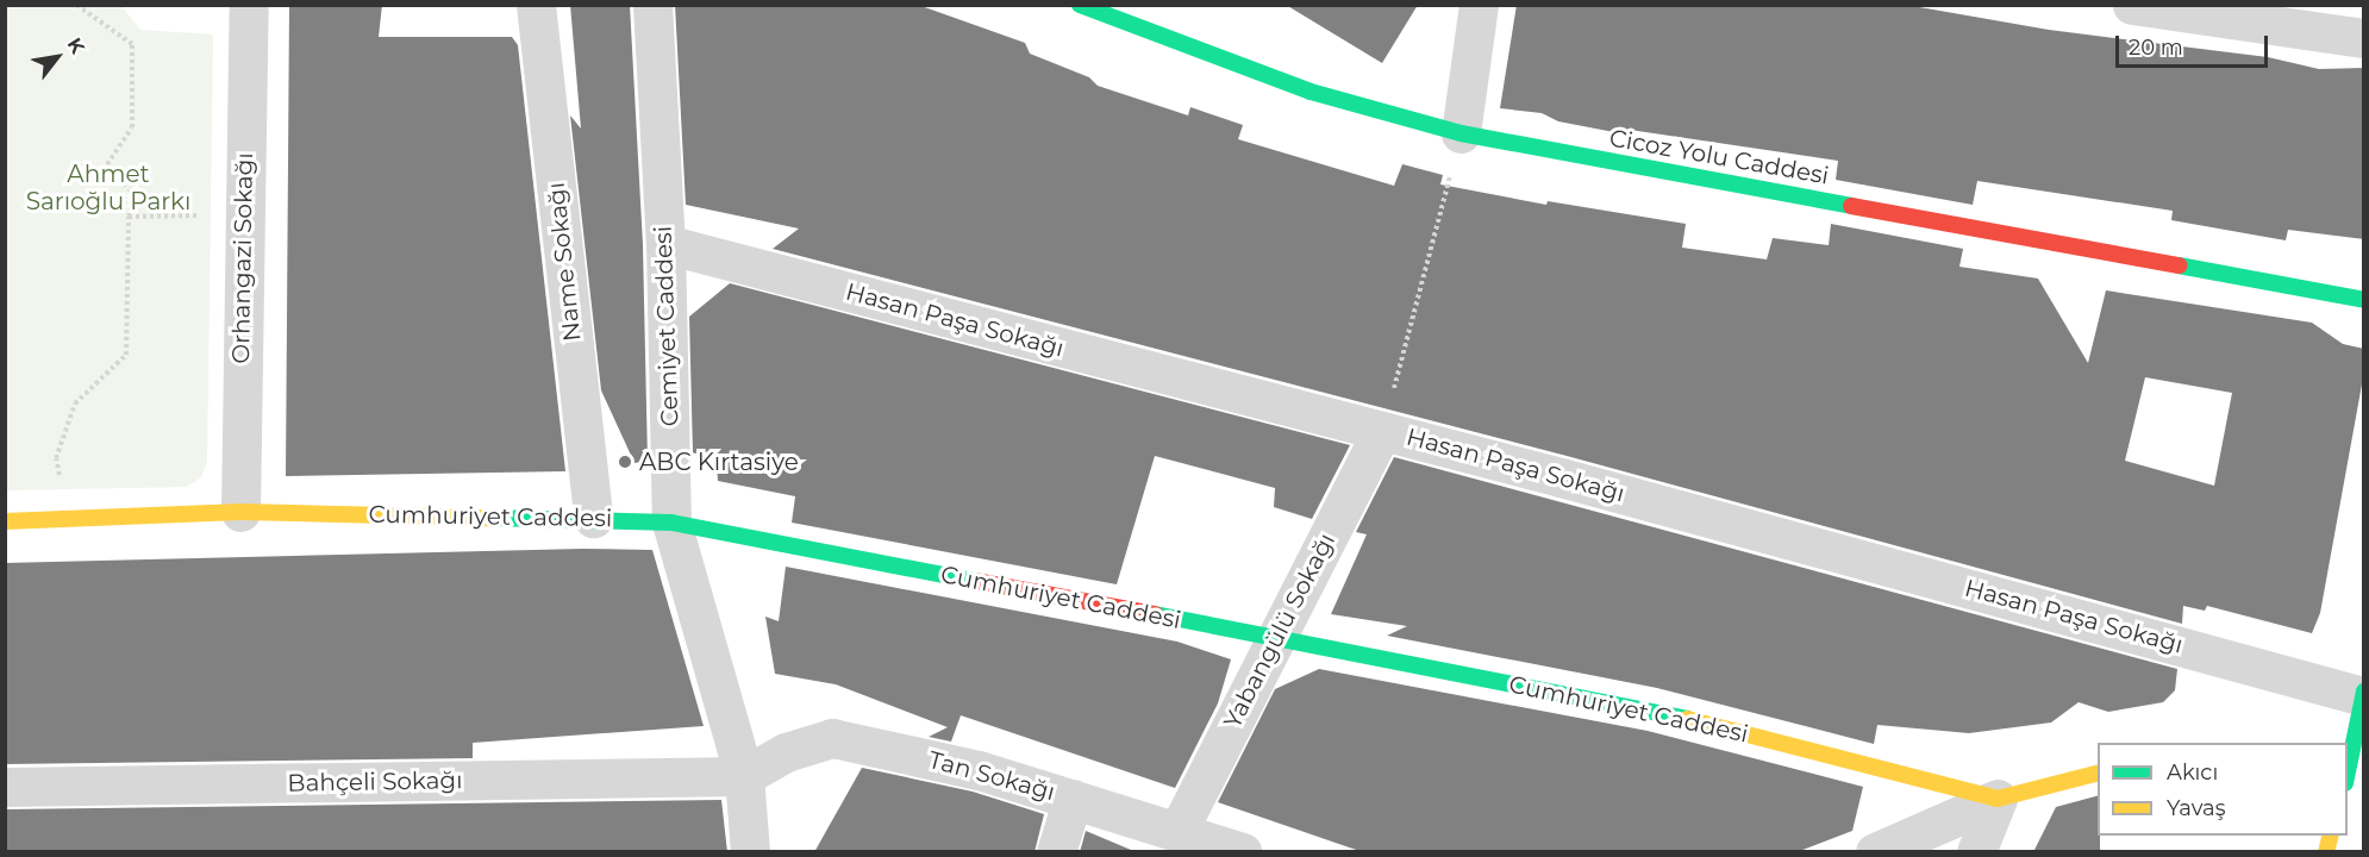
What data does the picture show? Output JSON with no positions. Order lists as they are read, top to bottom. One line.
{"streets":{"street":["Cicoz Yolu Caddesi","Orhangazi Sokağı","Name Sokağı","Hasan Paşa Sokağı","Cemiyet Caddesi","Cumhuriyet Caddesi","Yabangülü Sokağı","Tan Sokağı","Bahçeli Sokağı"]},"crossings":[["Orhangazi Sokağı","Cumhuriyet Caddesi"],["Name Sokağı","Cumhuriyet Caddesi"],["Hasan Paşa Sokağı","Cemiyet Caddesi"],["Hasan Paşa Sokağı","Yabangülü Sokağı"],["Cemiyet Caddesi","Cumhuriyet Caddesi"],["Cemiyet Caddesi","Tan Sokağı"],["Cemiyet Caddesi","Bahçeli Sokağı"],["Cumhuriyet Caddesi","Yabangülü Sokağı"],["Yabangülü Sokağı","Tan Sokağı"],["Tan Sokağı","Bahçeli Sokağı"]],"parks":["Ahmet Sarıoğlu Parkı"],"places":["ABC Kırtasiye"],"legend":["Akıcı","Yavaş"],"scale_bar":"20 m","north":"top right"}
